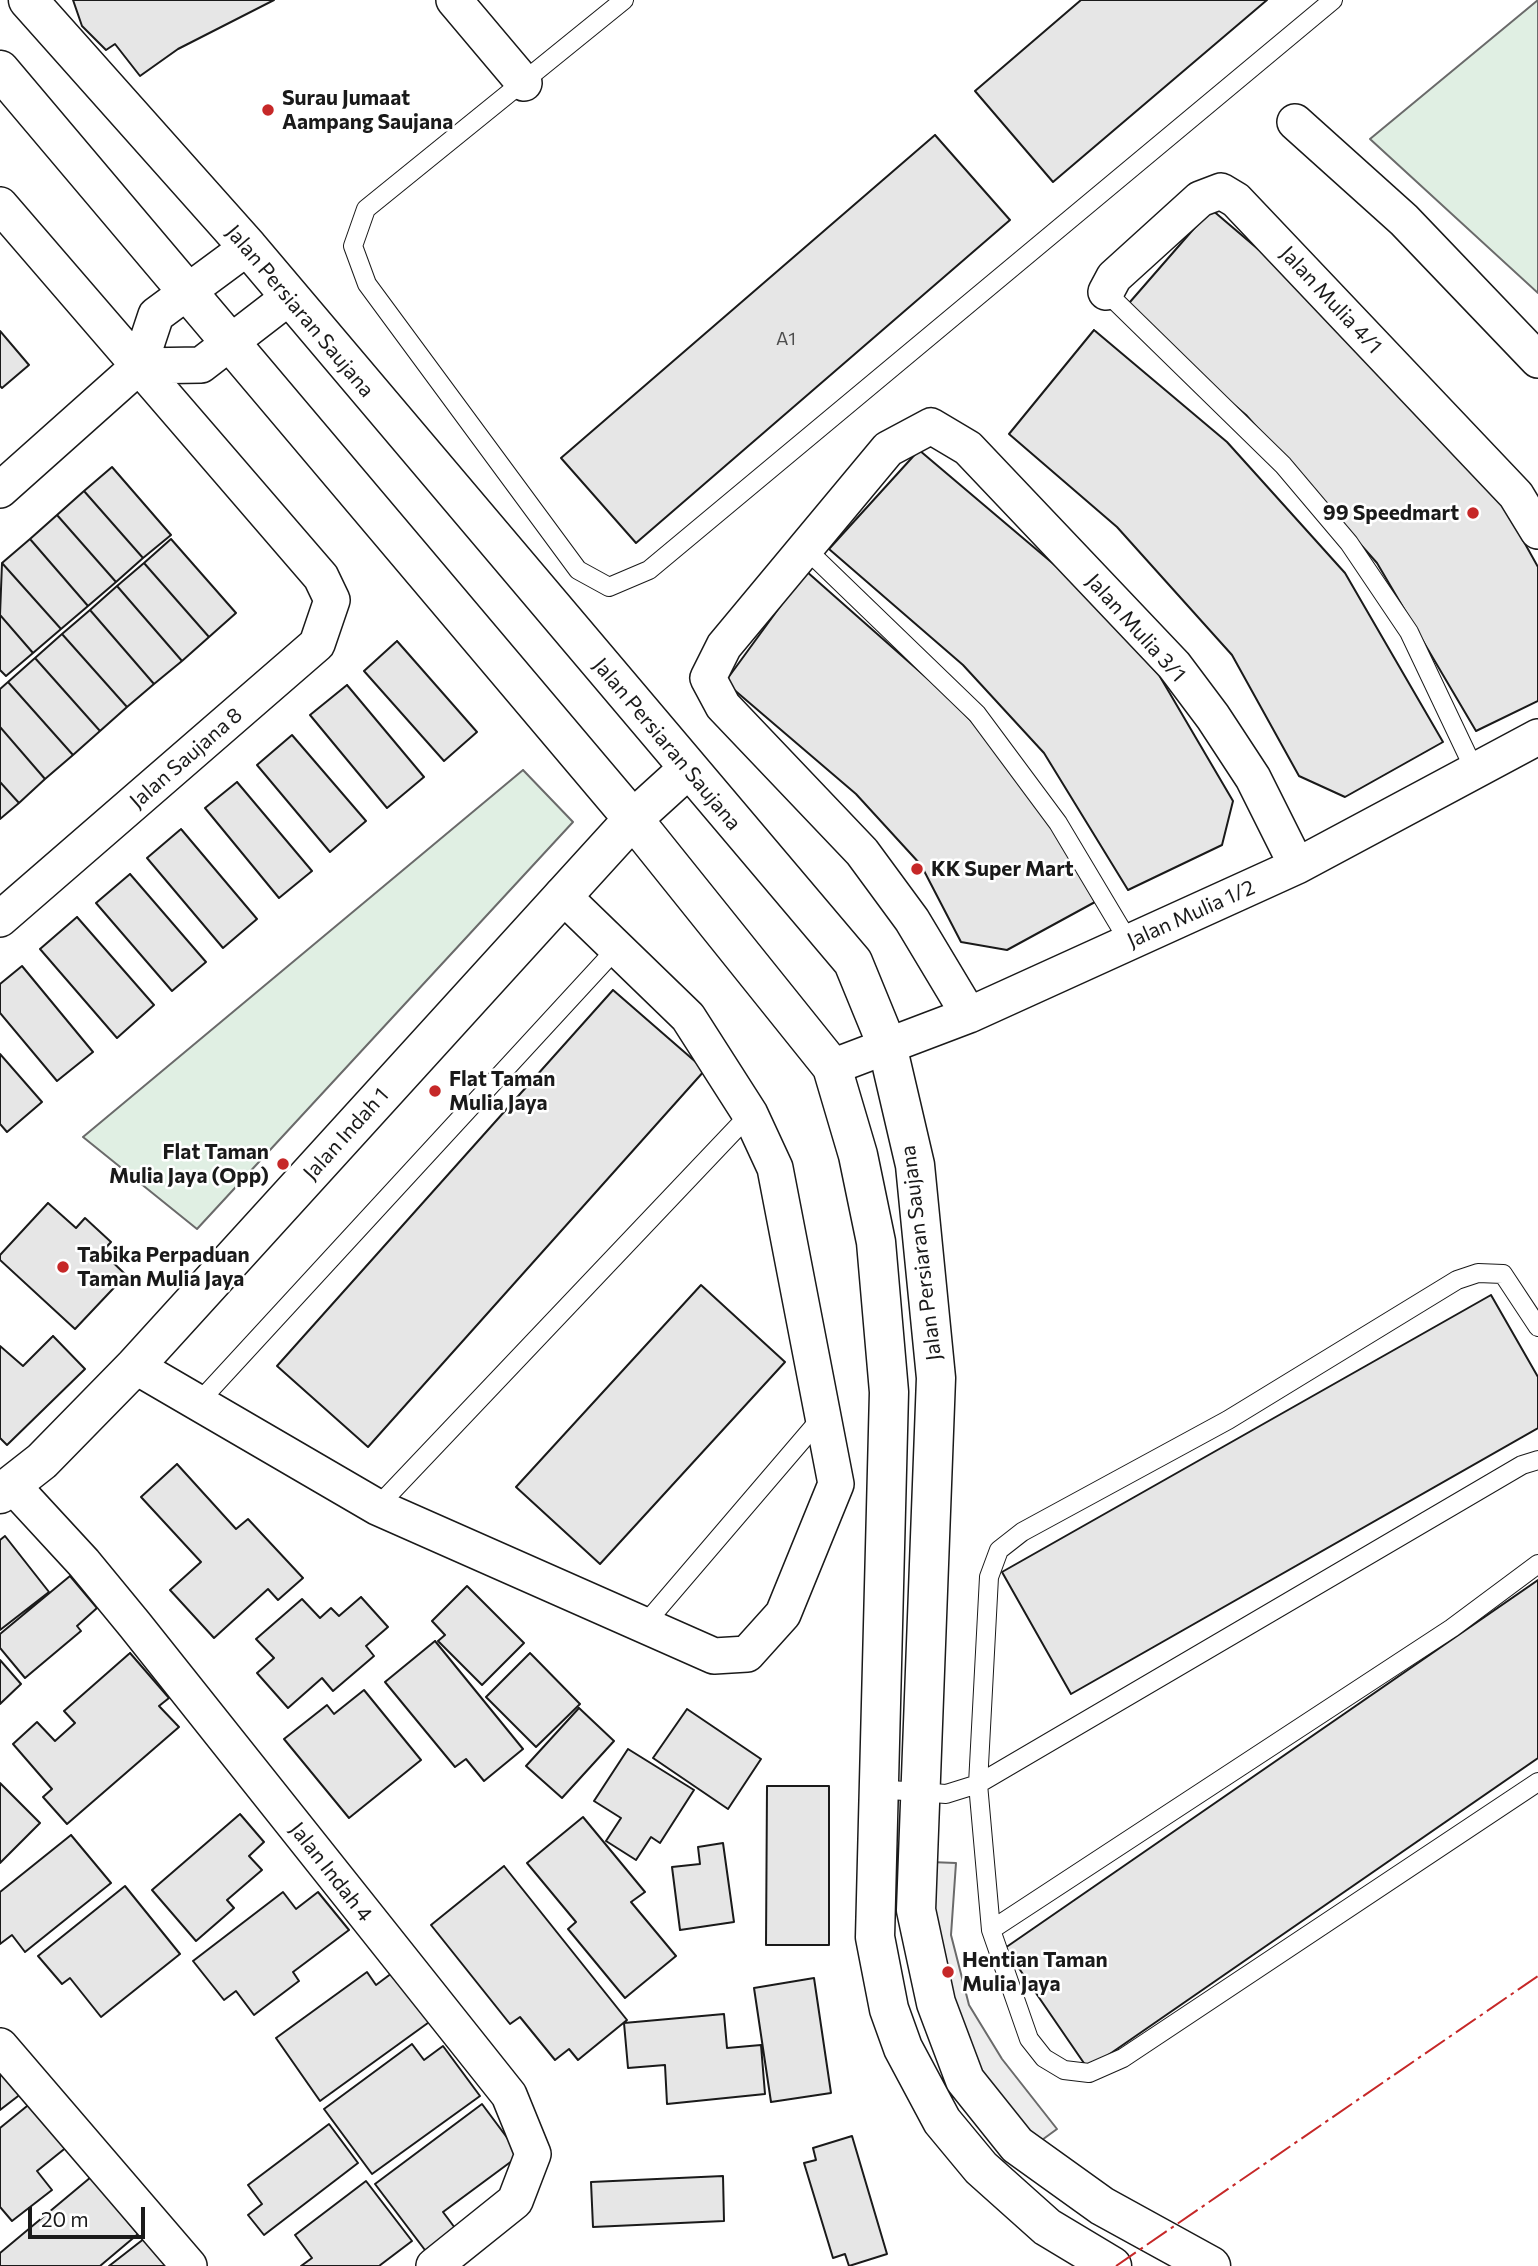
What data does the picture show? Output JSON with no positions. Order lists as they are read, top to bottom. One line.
{"streets":{"street":["Jalan Mulia 4/1","Jalan Persiaran Saujana","Jalan Mulia 3/1","Jalan Saujana 8","Jalan Mulia 1/2","Jalan Indah 1","Jalan Indah 4"]},"crossings":[["Jalan Persiaran Saujana","Jalan Mulia 1/2"],["Jalan Persiaran Saujana","Jalan Indah 1"],["Jalan Mulia 3/1","Jalan Mulia 1/2"],["Jalan Indah 1","Jalan Indah 4"]],"places":["Surau Jumaat Aampang Saujana","99 Speedmart","KK Super Mart","Flat Taman Mulia Jaya","Flat Taman Mulia Jaya (Opp)","Tabika Perpaduan Taman Mulia Jaya","Hentian Taman Mulia Jaya"],"house_numbers":["A1"],"scale_bar":"20 m"}
